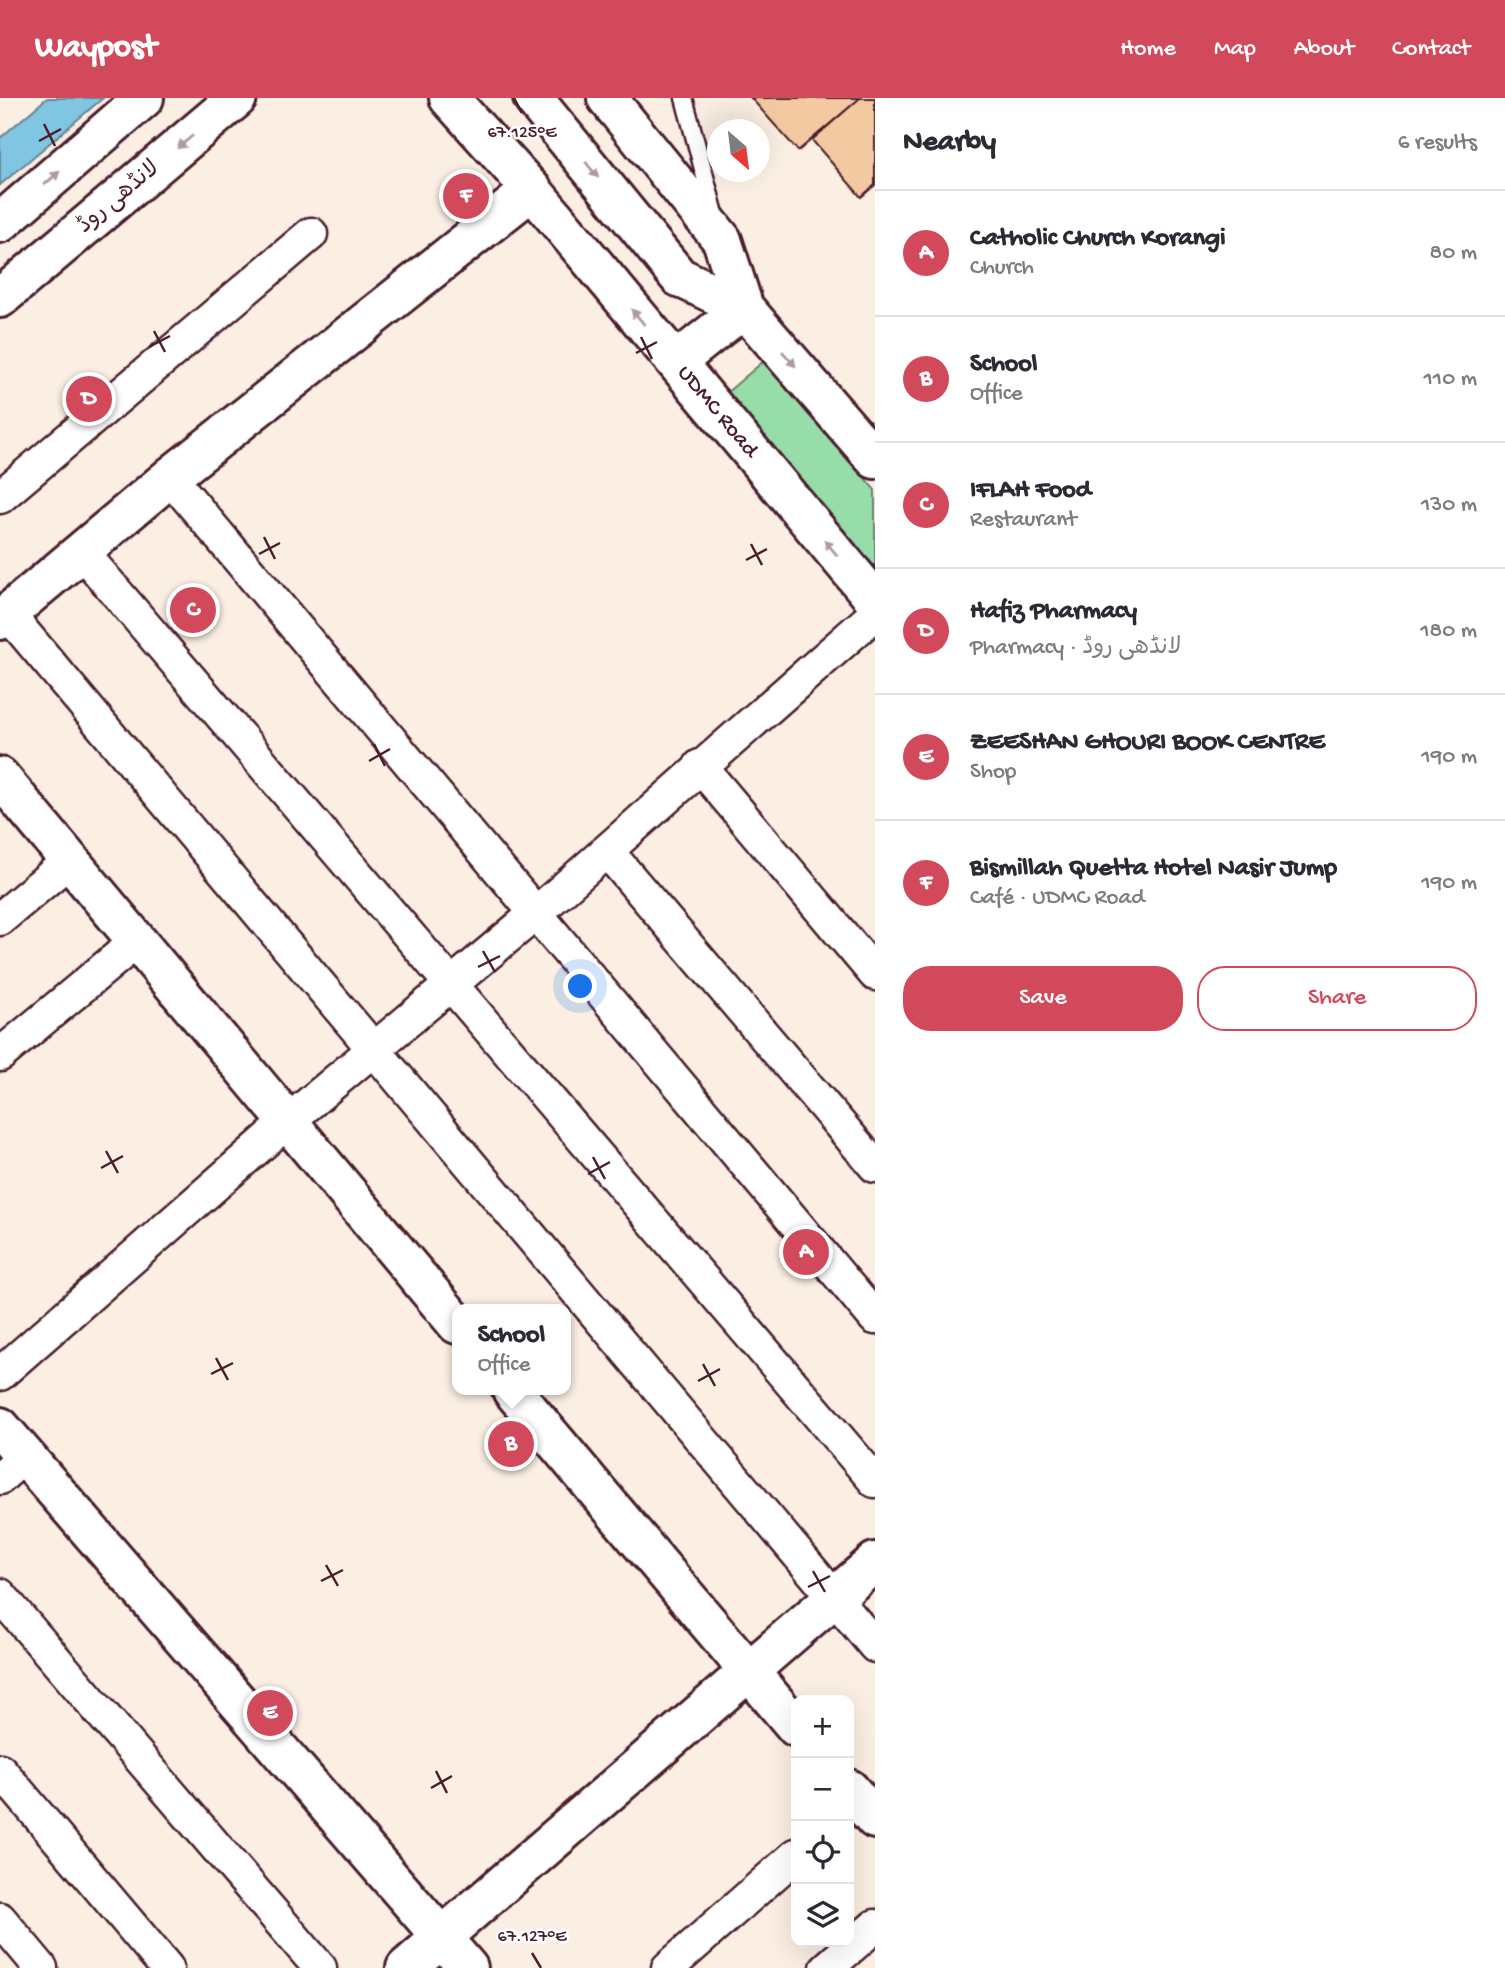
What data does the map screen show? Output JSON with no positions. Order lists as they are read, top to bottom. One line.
{"streets":{"street":["لانڈھی روڈ","UDMC Road"]},"north":"bottom right","page":{"header":"Waypost","nav":["Home","Map","About","Contact"],"heading":["Nearby","6 results"],"pins":["F","D","C","A","B","E"],"list":[{"mark":"A","name":"Catholic Church Korangi","note":"Church","value":"80 m"},{"mark":"B","name":"School","note":"Office","value":"110 m"},{"mark":"C","name":"IFLAH Food","note":"Restaurant","value":"130 m"},{"mark":"D","name":"Hafiz Pharmacy","note":"Pharmacy · لانڈھی روڈ","value":"180 m"},{"mark":"E","name":"ZEESHAN GHOURI BOOK CENTRE","note":"Shop","value":"190 m"},{"mark":"F","name":"Bismillah Quetta Hotel Nasir Jump","note":"Café · UDMC Road","value":"190 m"}],"buttons":["Save","Share"],"popup":["School","Office"],"map_buttons":["+","−"]},"coordinates":["67.125°E","67.127°E"]}
